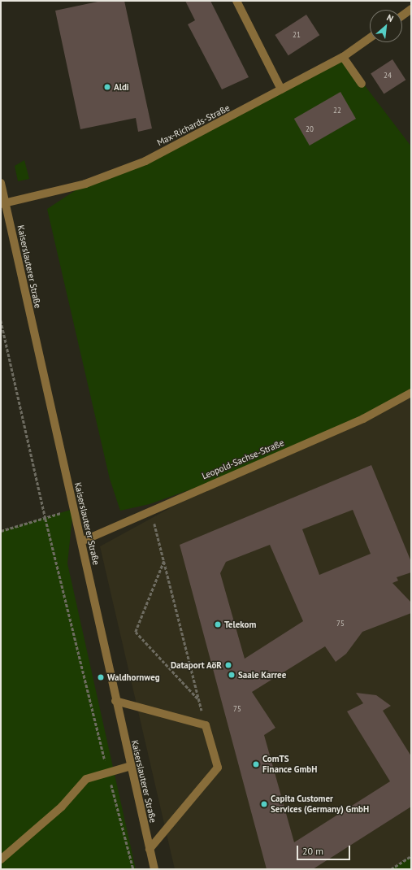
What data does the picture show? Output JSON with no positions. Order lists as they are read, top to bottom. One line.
{"streets":{"street":["Max-Richards-Straße","Kaiserslauterer Straße","Leopold-Sachse-Straße"]},"crossings":[["Max-Richards-Straße","Kaiserslauterer Straße"],["Kaiserslauterer Straße","Leopold-Sachse-Straße"]],"places":["Aldi","Telekom","Dataport AöR","Saale Karree","Waldhornweg","ComTS Finance GmbH","Capita Customer Services (Germany) GmbH"],"house_numbers":["21","24","22","20","75","75"],"scale_bar":"20 m","north":"top right"}
